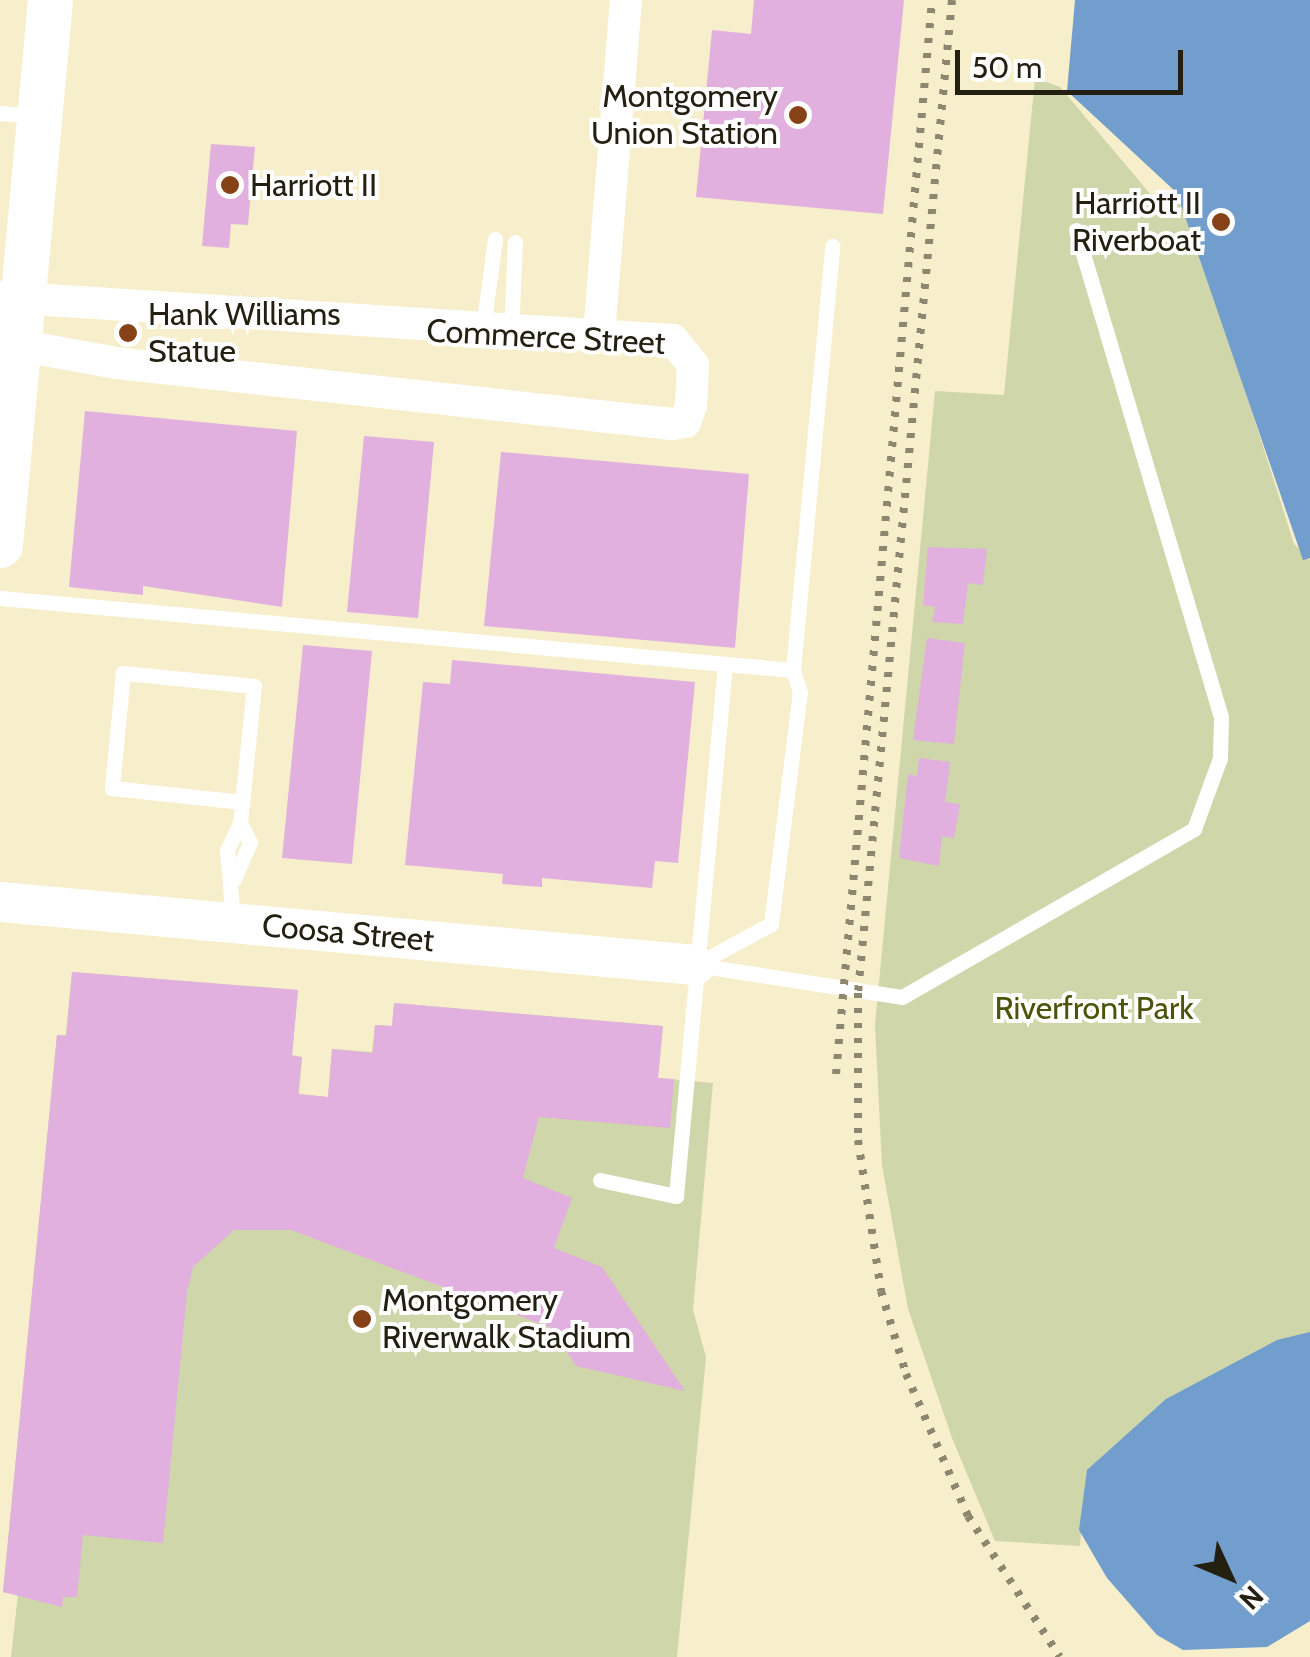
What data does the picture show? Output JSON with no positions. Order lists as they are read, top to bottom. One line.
{"streets":{"street":["Commerce Street","Coosa Street"]},"parks":["Riverfront Park"],"places":["Montgomery Union Station","Harriott II","Harriott II Riverboat","Hank Williams Statue","Montgomery Riverwalk Stadium"],"scale_bar":"50 m","north":"bottom right"}
